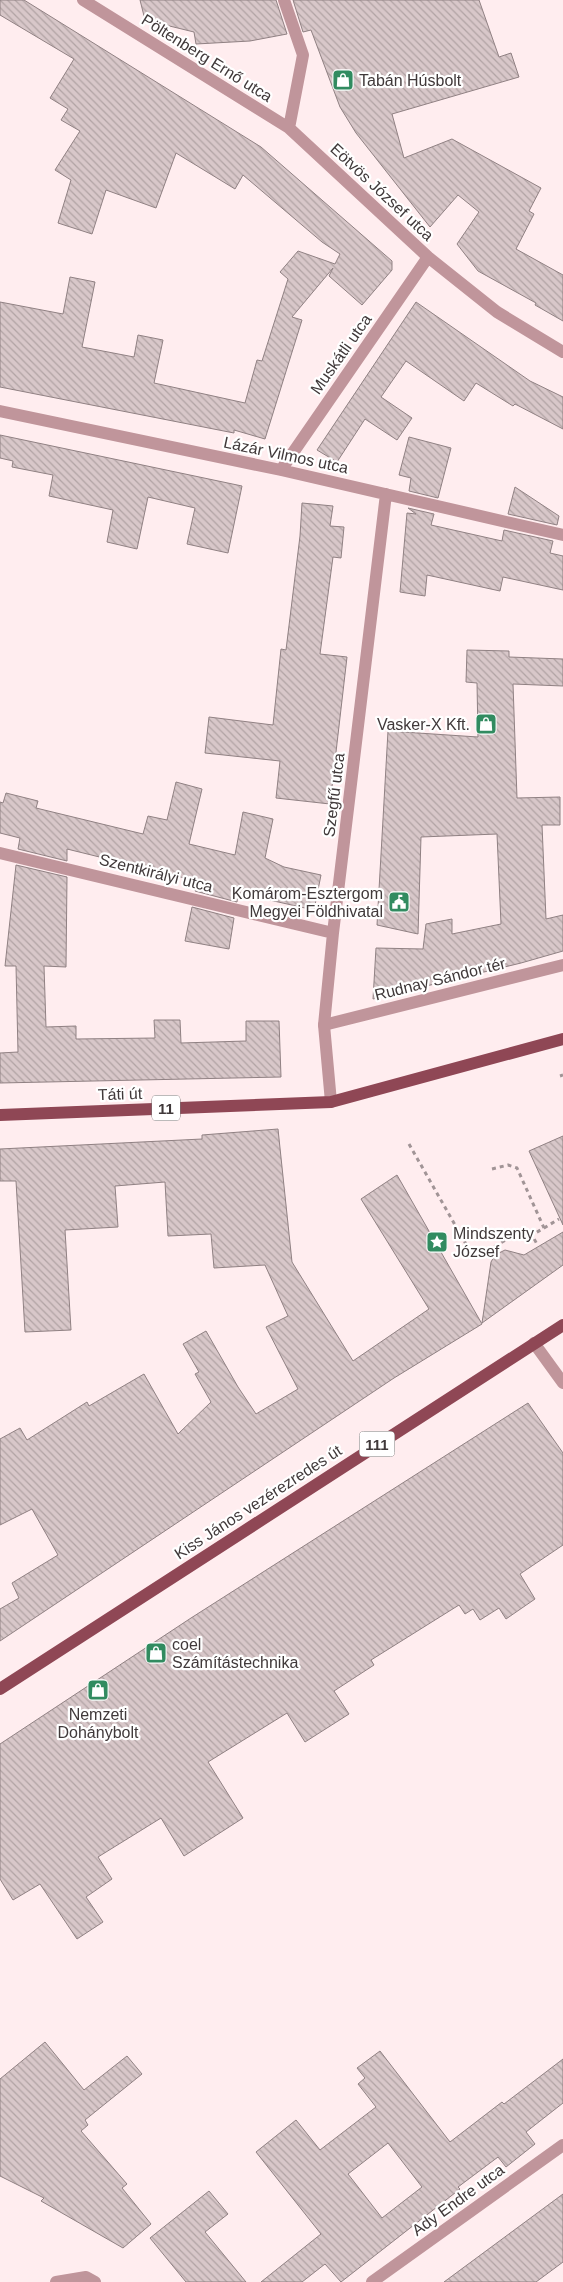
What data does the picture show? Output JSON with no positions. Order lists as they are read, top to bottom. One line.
{"streets":{"main road":["Táti út","11","111","Kiss János vezérezredes út"],"street":["Pöltenberg Ernő utca","Eötvös József utca","Muskátli utca","Lázár Vilmos utca","Szegfű utca","Szentkirályi utca","Rudnay Sándor tér","Ady Endre utca"]},"crossings":[["Pöltenberg Ernő utca","Eötvös József utca"],["Eötvös József utca","Muskátli utca"],["Muskátli utca","Lázár Vilmos utca"],["Lázár Vilmos utca","Szegfű utca"],["Szegfű utca","Szentkirályi utca"],["Szegfű utca","Rudnay Sándor tér"],["Szegfű utca","Táti út"],["Szegfű utca","11"],["Táti út","11"],["111","Kiss János vezérezredes út"]],"places":{"shop":["Tabán Húsbolt","Vasker-X Kft.","coel Számítástechnika","Nemzeti Dohánybolt"],"public building":["Komárom-Esztergom Megyei Földhivatal"],"place":["Mindszenty József"]}}
